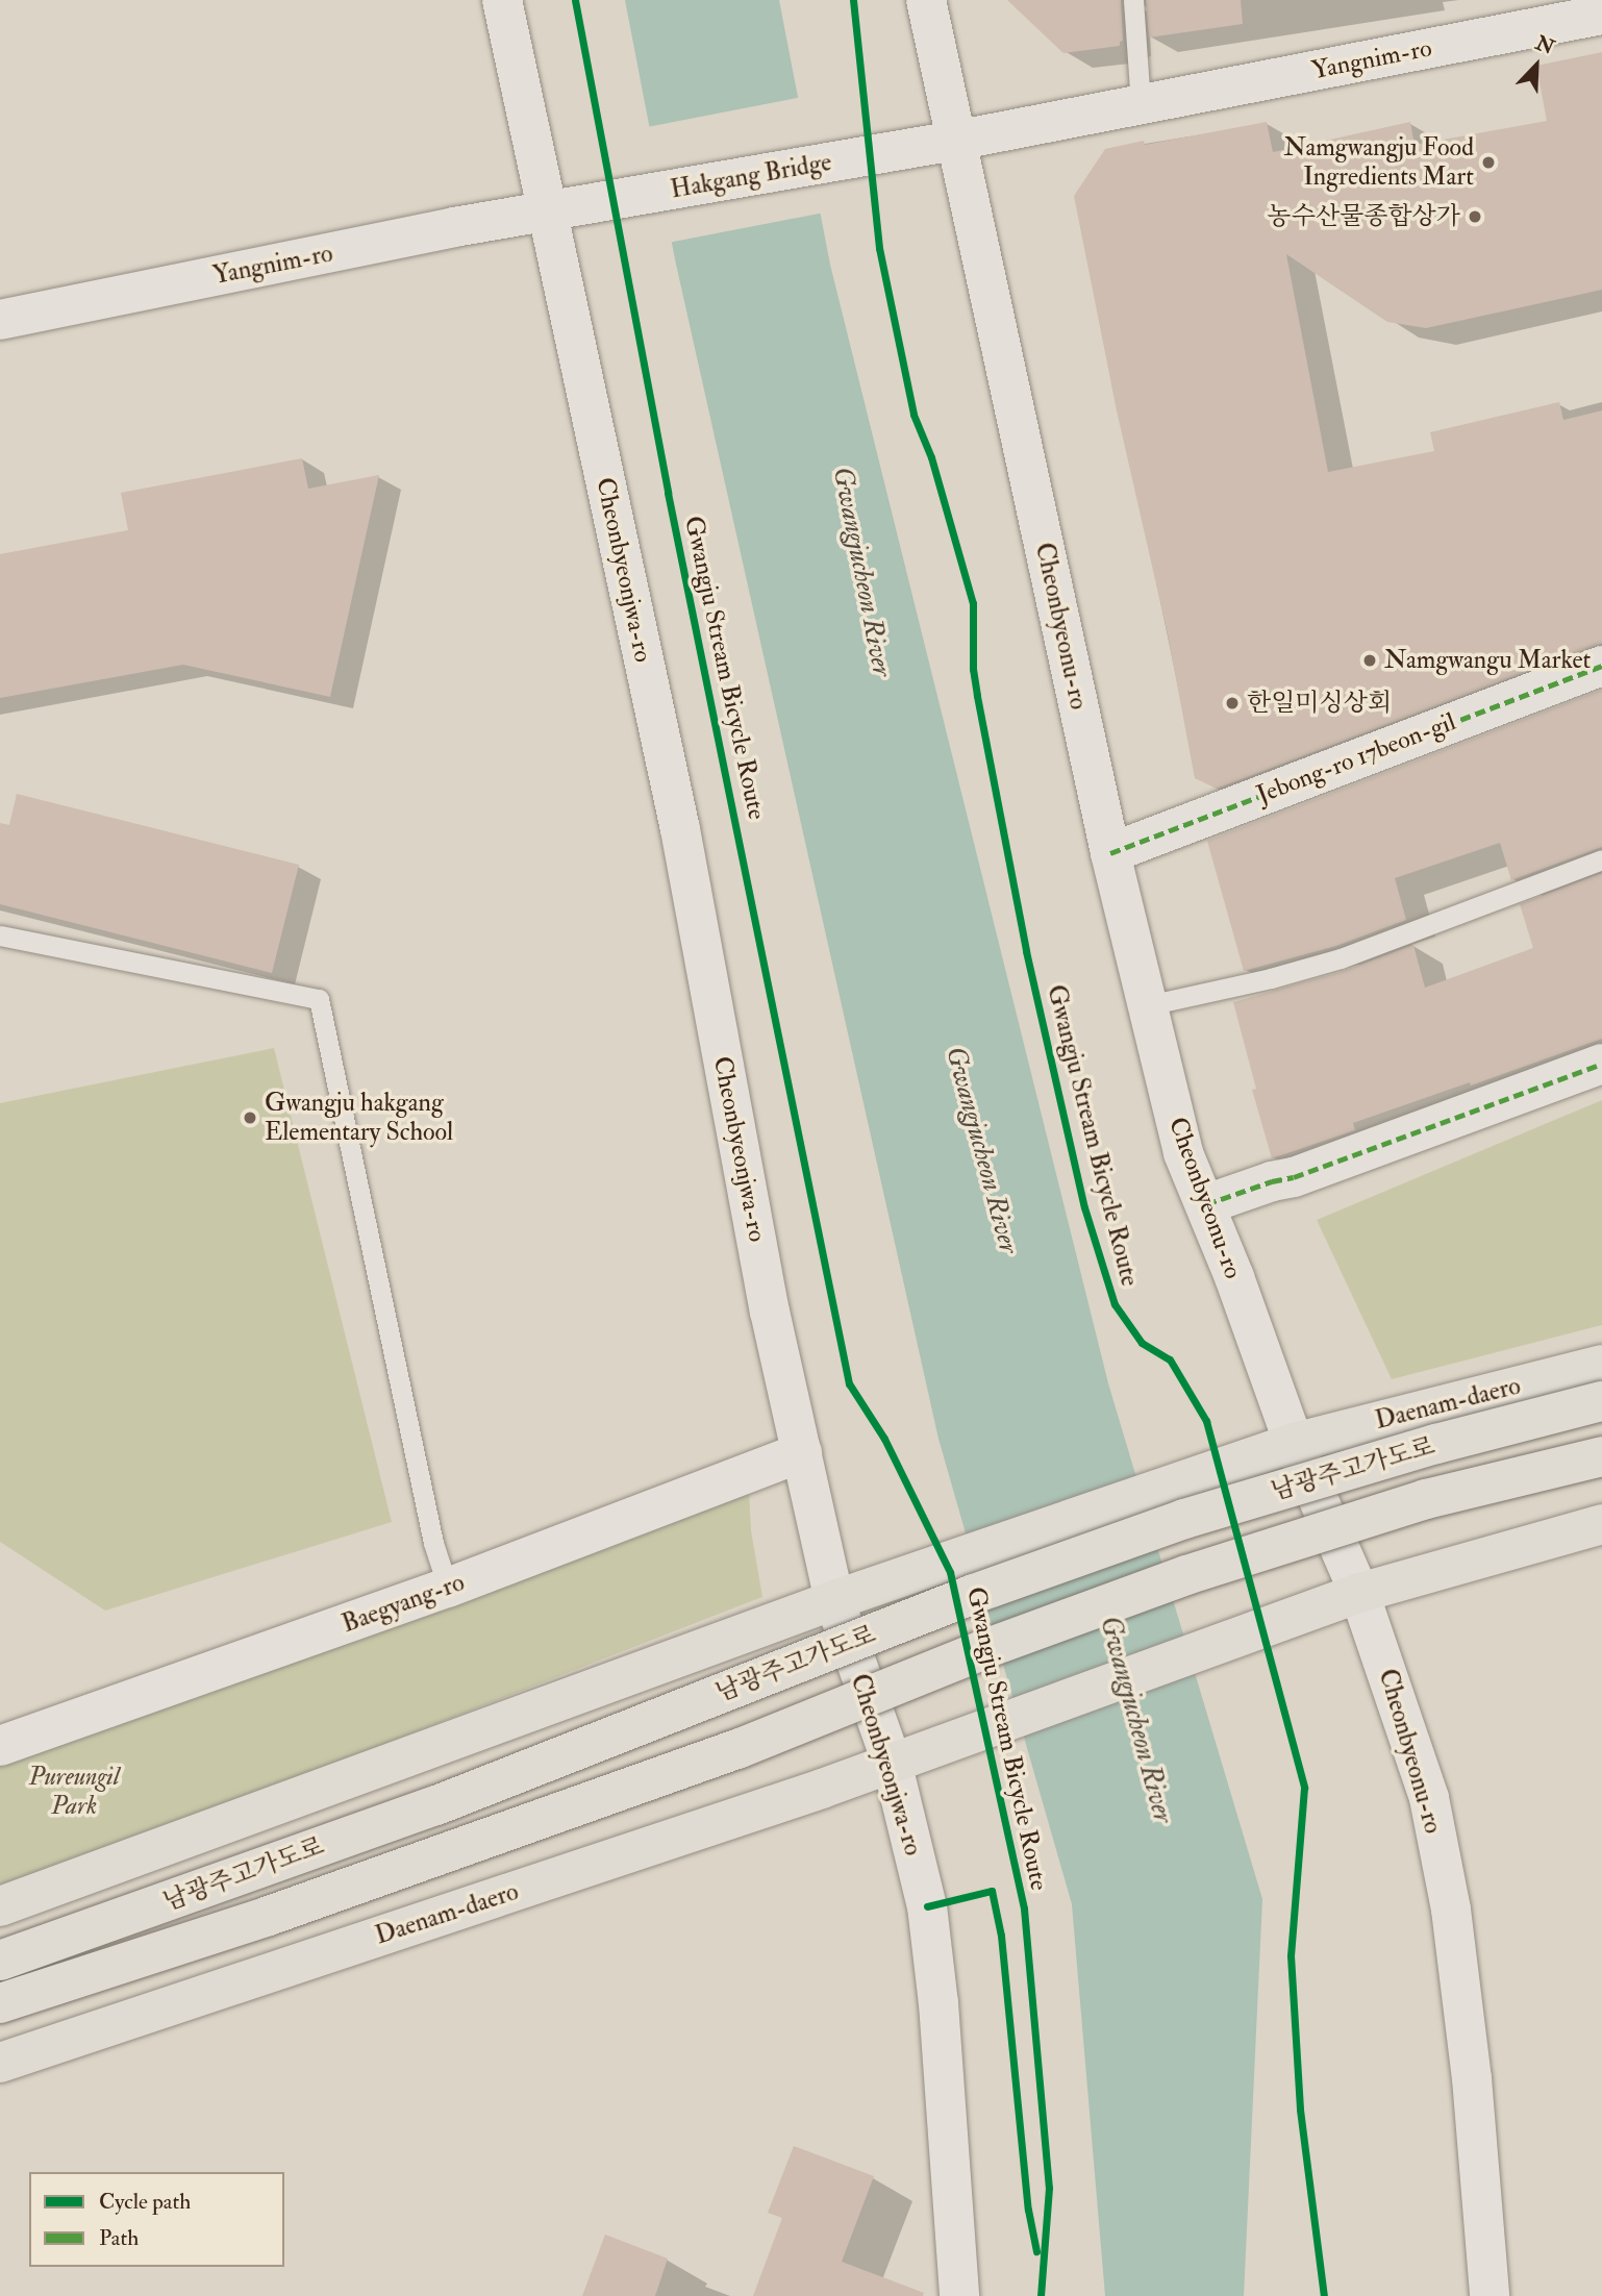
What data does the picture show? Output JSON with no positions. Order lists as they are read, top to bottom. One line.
{"streets":{"main road":["Daenam-daero","남광주고가도로"],"street":["Yangnim-ro","Hakgang Bridge","Cheonbyeonjwa-ro","Cheonbyeonu-ro","Jebong-ro 17beon-gil","Baegyang-ro"],"cycle path":["Gwangju Stream Bicycle Route"]},"crossings":[["Yangnim-ro","Hakgang Bridge"],["Yangnim-ro","Cheonbyeonjwa-ro"],["Yangnim-ro","Cheonbyeonu-ro"],["Hakgang Bridge","Cheonbyeonjwa-ro"],["Hakgang Bridge","Cheonbyeonu-ro"],["Cheonbyeonjwa-ro","Daenam-daero"],["Cheonbyeonjwa-ro","Baegyang-ro"],["Cheonbyeonu-ro","Jebong-ro 17beon-gil"],["Cheonbyeonu-ro","Daenam-daero"]],"water":["Gwangjucheon River"],"parks":["Pureungil Park"],"places":["Namgwangju Food Ingredients Mart","농수산물종합상가","Namgwangu Market","한일미싱상회","Gwangju hakgang Elementary School"],"legend":["Cycle path","Path"],"north":"top right"}
